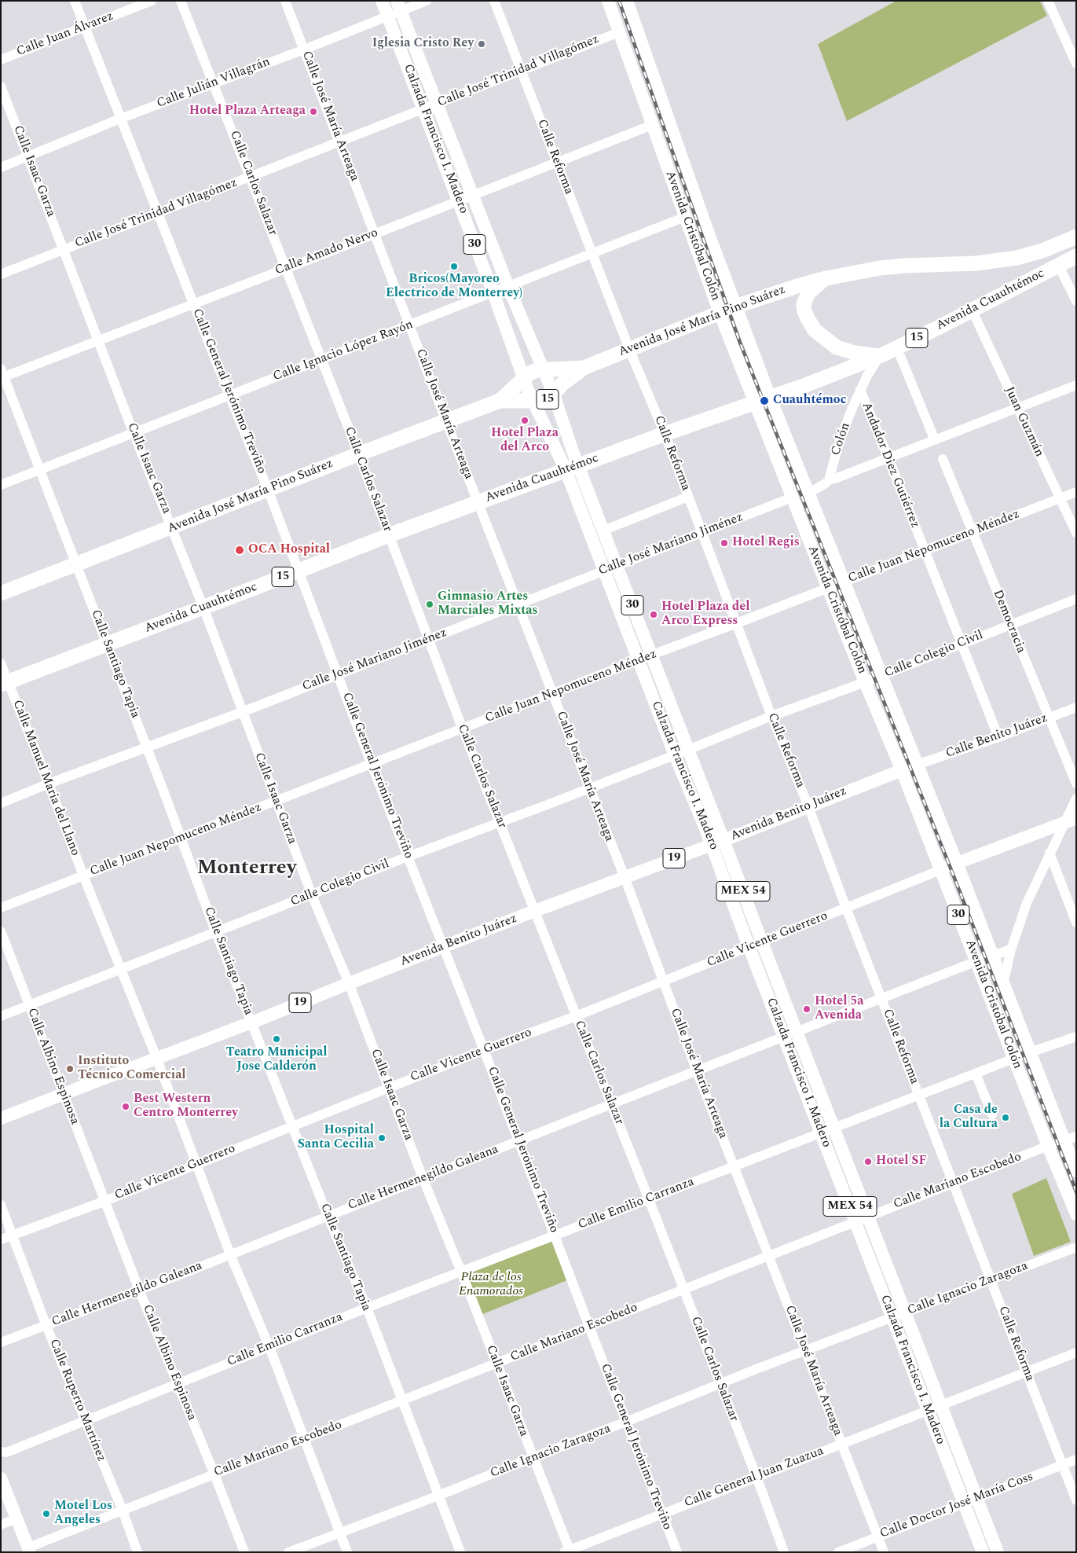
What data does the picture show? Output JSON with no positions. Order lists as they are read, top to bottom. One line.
{"streets":{"highway":["Avenida Cuauhtémoc","Avenida José María Pino Suárez","15"],"main road":["Calzada Francisco I. Madero","Avenida Cristóbal Colón","30","Avenida Benito Juárez","19","MEX 54"],"street":["Calle Juan Álvarez","Calle José Trinidad Villagómez","Calle Julián Villagrán","Calle José María Arteaga","Calle Reforma","Calle Isaac Garza","Calle Carlos Salazar","Calle Amado Nervo","Calle Ignacio López Rayón","Calle General Jerónimo Treviño","Juan Guzmán","Colón","Andador Diez Gutiérrez","Calle José Mariano Jiménez","Calle Juan Nepomuceno Méndez","Democracia","Calle Colegio Civil","Calle Santiago Tapia","Calle Benito Juárez","Calle Manuel Maria del Llano","Calle Vicente Guerrero","Calle Albino Espinosa","Calle Hermenegildo Galeana","Calle Mariano Escobedo","Calle Emilio Carranza","Calle Ignacio Zaragoza","Calle Ruperto Martínez","Calle General Juan Zuazua","Calle Doctor José María Coss"]},"crossings":[["Calle Juan Álvarez","Calle General Jerónimo Treviño"],["Calle José Trinidad Villagómez","Calle José María Arteaga"],["Calle José Trinidad Villagómez","Calzada Francisco I. Madero"],["Calle José Trinidad Villagómez","Calle Reforma"],["Calle José Trinidad Villagómez","Calle Isaac Garza"],["Calle José Trinidad Villagómez","Calle Carlos Salazar"],["Calle José Trinidad Villagómez","Avenida Cristóbal Colón"],["Calle José Trinidad Villagómez","Calle General Jerónimo Treviño"],["Calle Julián Villagrán","Calle José María Arteaga"],["Calle Julián Villagrán","Calzada Francisco I. Madero"],["Calle Julián Villagrán","Calle Isaac Garza"],["Calle Julián Villagrán","Calle Carlos Salazar"],["Calle Julián Villagrán","Calle General Jerónimo Treviño"],["Calle José María Arteaga","Calle Amado Nervo"],["Calle José María Arteaga","Avenida Cuauhtémoc"],["Calle José María Arteaga","Avenida José María Pino Suárez"],["Calle José María Arteaga","Calle Ignacio López Rayón"],["Calle José María Arteaga","Calle José Mariano Jiménez"],["Calle José María Arteaga","Calle Juan Nepomuceno Méndez"],["Calle José María Arteaga","Calle Colegio Civil"],["Calle José María Arteaga","Avenida Benito Juárez"],["Calle José María Arteaga","Calle Vicente Guerrero"],["Calle José María Arteaga","Calle Hermenegildo Galeana"],["Calle José María Arteaga","Calle Mariano Escobedo"],["Calle José María Arteaga","Calle Emilio Carranza"],["Calle José María Arteaga","Calle Ignacio Zaragoza"],["Calle José María Arteaga","Calle General Juan Zuazua"],["Calle José María Arteaga","Calle Doctor José María Coss"],["Calzada Francisco I. Madero","Calle Amado Nervo"],["Calzada Francisco I. Madero","Avenida Cuauhtémoc"],["Calzada Francisco I. Madero","Avenida José María Pino Suárez"],["Calzada Francisco I. Madero","Calle Ignacio López Rayón"],["Calzada Francisco I. Madero","Calle José Mariano Jiménez"],["Calzada Francisco I. Madero","Calle Juan Nepomuceno Méndez"],["Calzada Francisco I. Madero","Calle Colegio Civil"],["Calzada Francisco I. Madero","Avenida Benito Juárez"],["Calzada Francisco I. Madero","Calle Vicente Guerrero"],["Calzada Francisco I. Madero","Calle Hermenegildo Galeana"],["Calzada Francisco I. Madero","Calle Mariano Escobedo"],["Calzada Francisco I. Madero","Calle Emilio Carranza"],["Calzada Francisco I. Madero","Calle Ignacio Zaragoza"],["Calzada Francisco I. Madero","Calle General Juan Zuazua"],["Calzada Francisco I. Madero","Calle Doctor José María Coss"],["Calle Reforma","Calle Amado Nervo"],["Calle Reforma","Avenida Cuauhtémoc"],["Calle Reforma","Avenida José María Pino Suárez"],["Calle Reforma","Calle Ignacio López Rayón"],["Calle Reforma","Calle José Mariano Jiménez"],["Calle Reforma","Calle Juan Nepomuceno Méndez"],["Calle Reforma","Calle Colegio Civil"],["Calle Reforma","Avenida Benito Juárez"],["Calle Reforma","Calle Vicente Guerrero"],["Calle Reforma","Calle Hermenegildo Galeana"],["Calle Reforma","Calle Mariano Escobedo"],["Calle Reforma","Calle Emilio Carranza"],["Calle Reforma","Calle Ignacio Zaragoza"],["Calle Reforma","Calle General Juan Zuazua"],["Calle Reforma","Calle Doctor José María Coss"],["Calle Isaac Garza","Calle Amado Nervo"],["Calle Isaac Garza","Avenida Cuauhtémoc"],["Calle Isaac Garza","Avenida José María Pino Suárez"],["Calle Isaac Garza","Calle Ignacio López Rayón"],["Calle Isaac Garza","Calle José Mariano Jiménez"],["Calle Isaac Garza","Calle Juan Nepomuceno Méndez"],["Calle Isaac Garza","Calle Colegio Civil"],["Calle Isaac Garza","Avenida Benito Juárez"],["Calle Isaac Garza","Calle Vicente Guerrero"],["Calle Isaac Garza","Calle Hermenegildo Galeana"],["Calle Isaac Garza","Calle Mariano Escobedo"],["Calle Isaac Garza","Calle Emilio Carranza"],["Calle Isaac Garza","Calle Ignacio Zaragoza"],["Calle Isaac Garza","Calle General Juan Zuazua"],["Calle Carlos Salazar","Calle Amado Nervo"],["Calle Carlos Salazar","Avenida Cuauhtémoc"],["Calle Carlos Salazar","Avenida José María Pino Suárez"],["Calle Carlos Salazar","Calle Ignacio López Rayón"],["Calle Carlos Salazar","Calle José Mariano Jiménez"],["Calle Carlos Salazar","Calle Juan Nepomuceno Méndez"],["Calle Carlos Salazar","Calle Colegio Civil"],["Calle Carlos Salazar","Avenida Benito Juárez"],["Calle Carlos Salazar","Calle Vicente Guerrero"],["Calle Carlos Salazar","Calle Hermenegildo Galeana"],["Calle Carlos Salazar","Calle Mariano Escobedo"],["Calle Carlos Salazar","Calle Emilio Carranza"],["Calle Carlos Salazar","Calle Ignacio Zaragoza"],["Calle Carlos Salazar","Calle General Juan Zuazua"],["Avenida Cristóbal Colón","30"],["Avenida Cristóbal Colón","Calle Amado Nervo"],["Avenida Cristóbal Colón","Avenida Cuauhtémoc"],["Avenida Cristóbal Colón","Avenida José María Pino Suárez"],["Avenida Cristóbal Colón","Calle Ignacio López Rayón"],["Avenida Cristóbal Colón","Calle José Mariano Jiménez"],["Avenida Cristóbal Colón","Calle Juan Nepomuceno Méndez"],["Avenida Cristóbal Colón","Calle Colegio Civil"],["Avenida Cristóbal Colón","Calle Benito Juárez"],["Avenida Cristóbal Colón","Avenida Benito Juárez"],["Avenida Cristóbal Colón","Calle Vicente Guerrero"],["Avenida Cristóbal Colón","Calle Hermenegildo Galeana"],["Avenida Cristóbal Colón","Calle Mariano Escobedo"],["Avenida Cristóbal Colón","Calle Emilio Carranza"],["30","Calle Mariano Escobedo"],["30","Calle Emilio Carranza"],["Calle Amado Nervo","Calle General Jerónimo Treviño"],["Calle Amado Nervo","Calle Santiago Tapia"],["Avenida Cuauhtémoc","Calle General Jerónimo Treviño"],["Avenida Cuauhtémoc","Juan Guzmán"],["Avenida Cuauhtémoc","Colón"],["Avenida Cuauhtémoc","Calle Santiago Tapia"],["Avenida Cuauhtémoc","Calle Manuel Maria del Llano"],["Avenida José María Pino Suárez","Calle General Jerónimo Treviño"],["Avenida José María Pino Suárez","Calle Santiago Tapia"],["Calle Ignacio López Rayón","Calle General Jerónimo Treviño"],["Calle Ignacio López Rayón","Calle Santiago Tapia"],["Calle General Jerónimo Treviño","Calle José Mariano Jiménez"],["Calle General Jerónimo Treviño","Calle Juan Nepomuceno Méndez"],["Calle General Jerónimo Treviño","Calle Colegio Civil"],["Calle General Jerónimo Treviño","Avenida Benito Juárez"],["Calle General Jerónimo Treviño","Calle Vicente Guerrero"],["Calle General Jerónimo Treviño","Calle Hermenegildo Galeana"],["Calle General Jerónimo Treviño","Calle Mariano Escobedo"],["Calle General Jerónimo Treviño","Calle Emilio Carranza"],["Calle General Jerónimo Treviño","Calle Ignacio Zaragoza"],["Calle General Jerónimo Treviño","Calle General Juan Zuazua"],["Juan Guzmán","Calle Juan Nepomuceno Méndez"],["Colón","Andador Diez Gutiérrez"],["Andador Diez Gutiérrez","Calle Juan Nepomuceno Méndez"],["Andador Diez Gutiérrez","Calle Colegio Civil"],["Andador Diez Gutiérrez","Calle Benito Juárez"],["Calle José Mariano Jiménez","Calle Santiago Tapia"],["Calle José Mariano Jiménez","Calle Manuel Maria del Llano"],["Calle Juan Nepomuceno Méndez","Democracia"],["Calle Juan Nepomuceno Méndez","Calle Santiago Tapia"],["Calle Juan Nepomuceno Méndez","Calle Manuel Maria del Llano"],["Democracia","Calle Colegio Civil"],["Democracia","Calle Benito Juárez"],["Calle Colegio Civil","Calle Santiago Tapia"],["Calle Colegio Civil","Calle Manuel Maria del Llano"],["Calle Colegio Civil","Calle Albino Espinosa"],["Calle Santiago Tapia","Avenida Benito Juárez"],["Calle Santiago Tapia","Calle Vicente Guerrero"],["Calle Santiago Tapia","Calle Hermenegildo Galeana"],["Calle Santiago Tapia","Calle Mariano Escobedo"],["Calle Santiago Tapia","Calle Emilio Carranza"],["Calle Santiago Tapia","Calle Ignacio Zaragoza"],["Calle Benito Juárez","Avenida Benito Juárez"],["Calle Manuel Maria del Llano","Avenida Benito Juárez"],["Calle Manuel Maria del Llano","Calle Vicente Guerrero"],["Calle Manuel Maria del Llano","Calle Hermenegildo Galeana"],["Calle Manuel Maria del Llano","Calle Mariano Escobedo"],["Calle Manuel Maria del Llano","Calle Emilio Carranza"],["Calle Manuel Maria del Llano","Calle Ignacio Zaragoza"],["Avenida Benito Juárez","Calle Albino Espinosa"],["Calle Vicente Guerrero","Calle Albino Espinosa"],["Calle Vicente Guerrero","Calle Ruperto Martínez"],["Calle Albino Espinosa","Calle Hermenegildo Galeana"],["Calle Albino Espinosa","Calle Mariano Escobedo"],["Calle Albino Espinosa","Calle Emilio Carranza"],["Calle Hermenegildo Galeana","Calle Ruperto Martínez"],["Calle Mariano Escobedo","Calle Ruperto Martínez"],["Calle Emilio Carranza","Calle Ruperto Martínez"]],"districts":["Monterrey"],"parks":["Plaza de los Enamorados"],"places":["Iglesia Cristo Rey","Hotel Plaza Arteaga","Bricos(Mayoreo Electrico de Monterrey)","Cuauhtémoc","Hotel Plaza del Arco","Hotel Regis","OCA Hospital","Gimnasio Artes Marciales Mixtas","Hotel Plaza del Arco Express","Hotel 5a Avenida","Teatro Municipal Jose Calderón","Instituto Técnico Comercial","Best Western Centro Monterrey","Casa de la Cultura","Hospital Santa Cecilia","Hotel SF","Motel Los Angeles"]}
